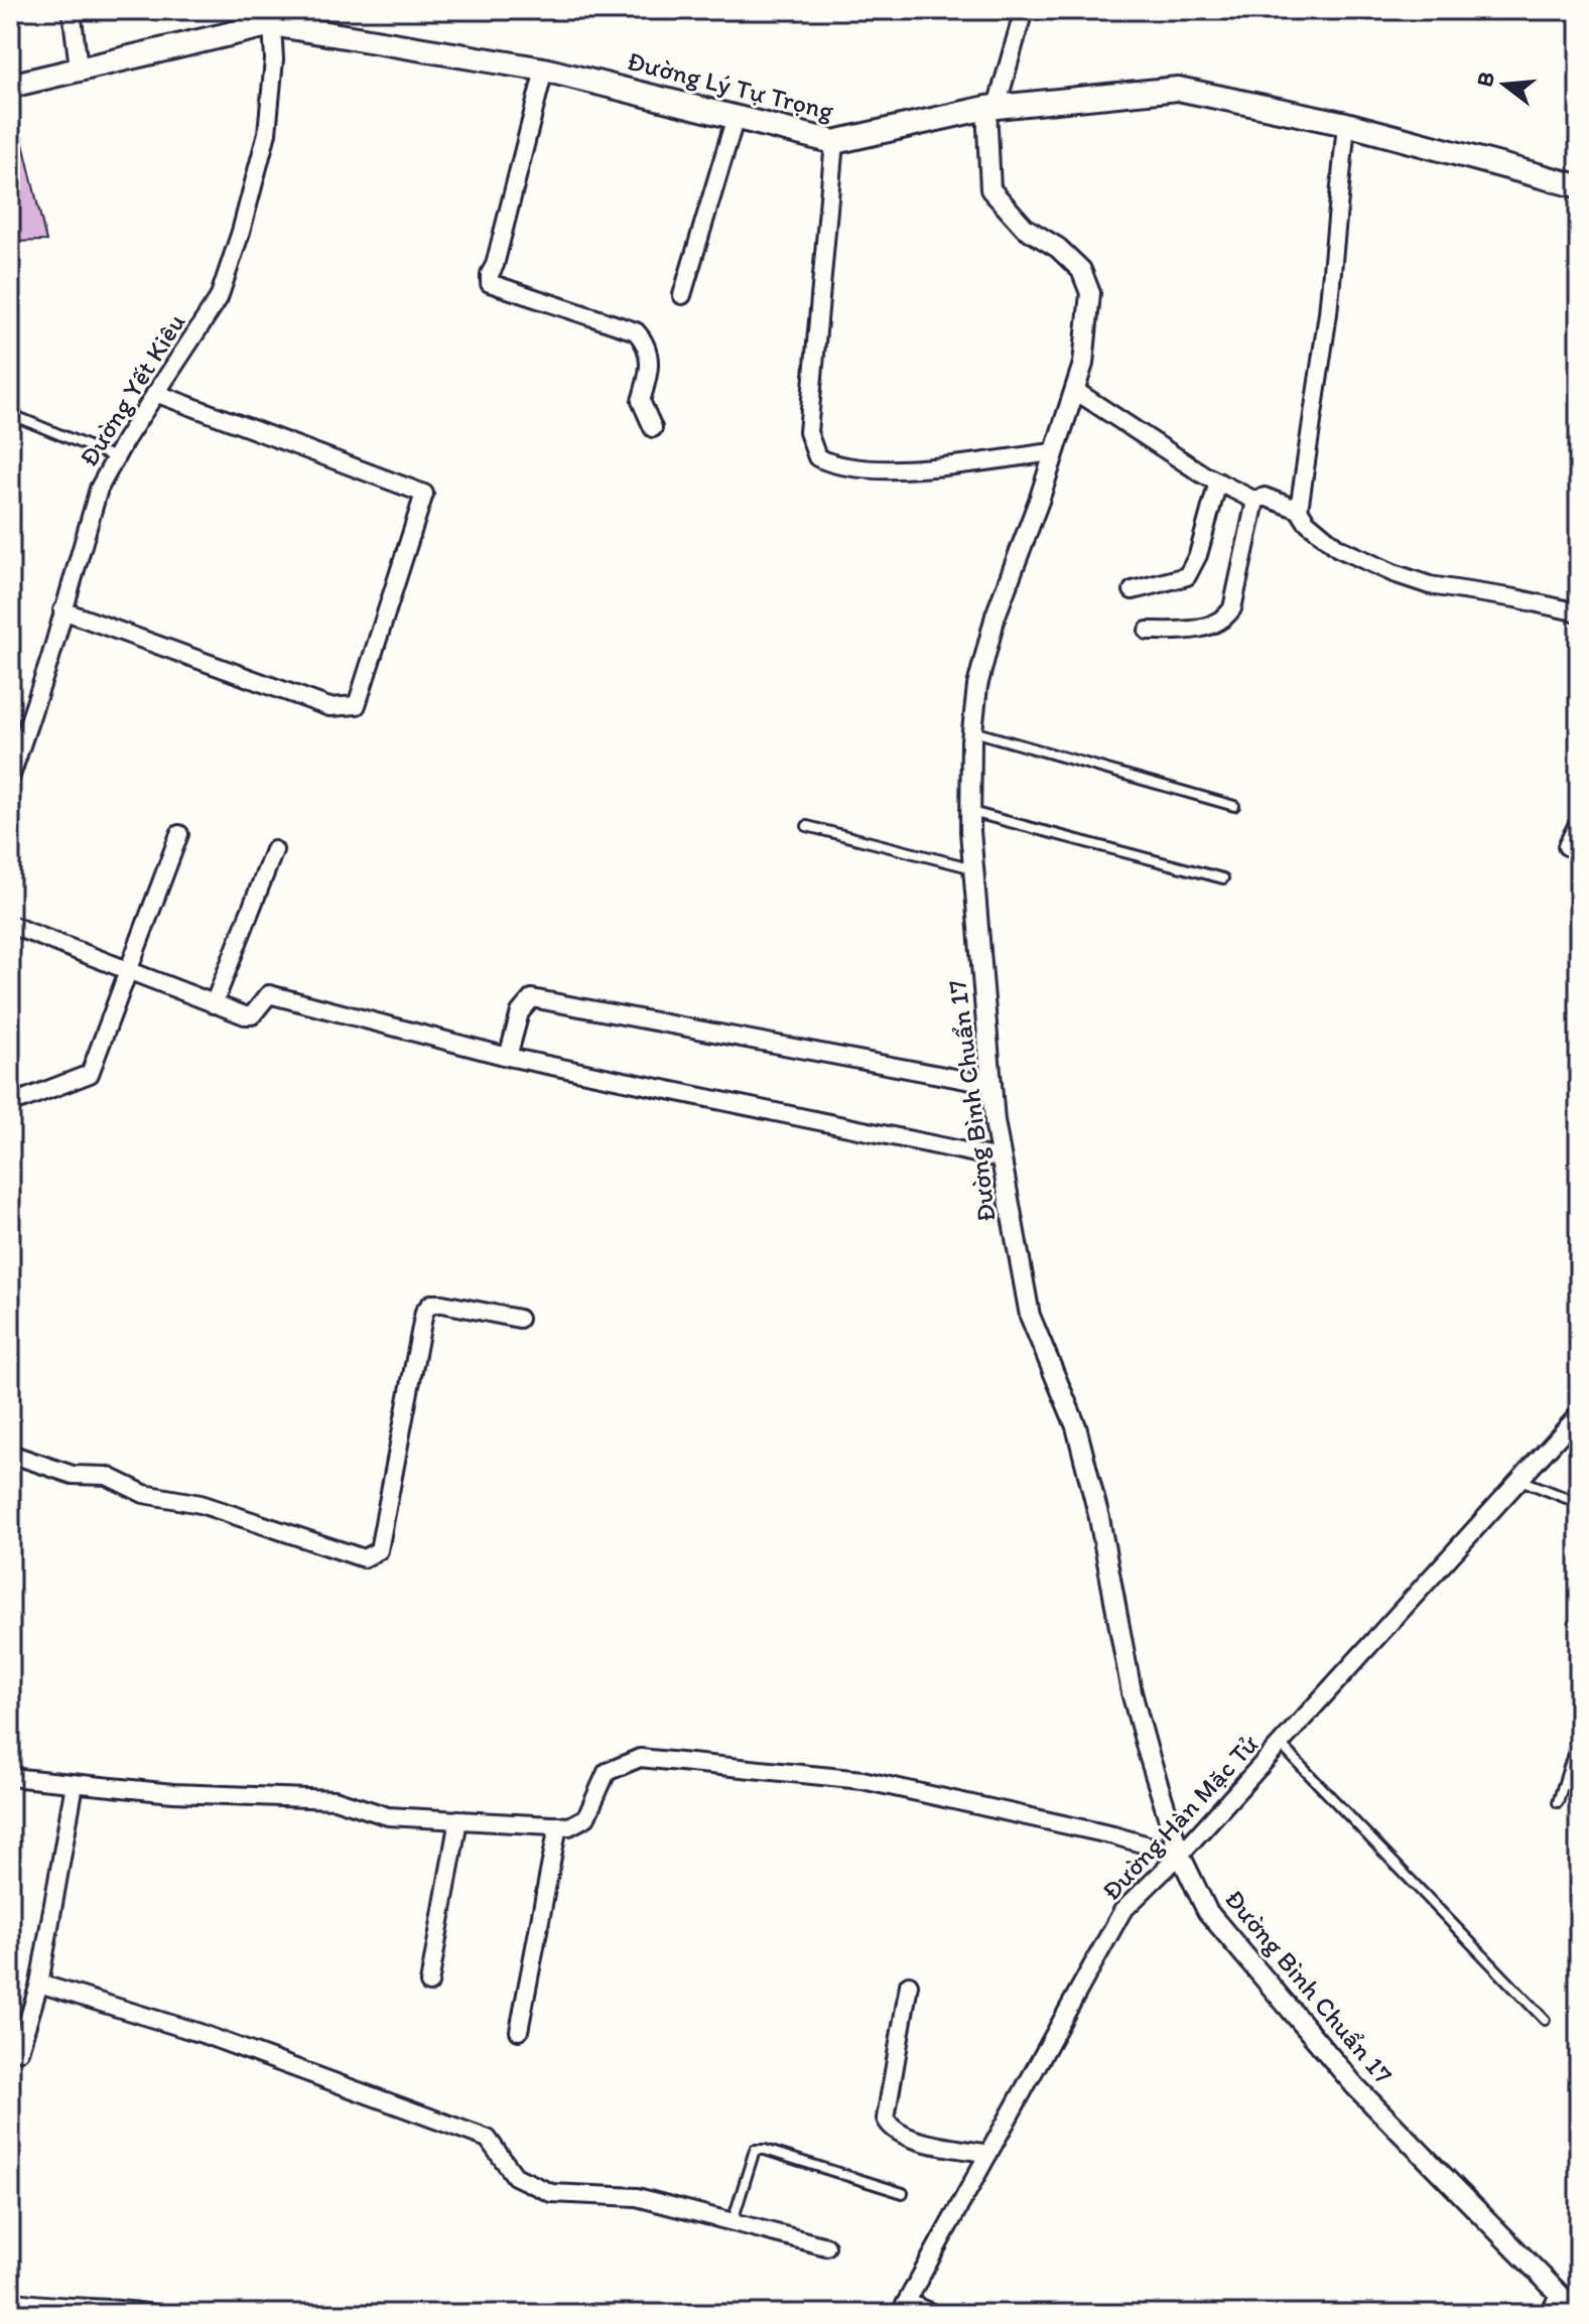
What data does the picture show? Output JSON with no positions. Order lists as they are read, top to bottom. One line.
{"streets":{"main road":["Đường Lý Tự Trọng"],"street":["Đường Yết Kiêu","Đường Bình Chuẩn 17","Đường Hàn Mặc Tử"]},"crossings":[["Đường Lý Tự Trọng","Đường Yết Kiêu"],["Đường Lý Tự Trọng","Đường Bình Chuẩn 17"],["Đường Bình Chuẩn 17","Đường Hàn Mặc Tử"]],"north":"left"}
